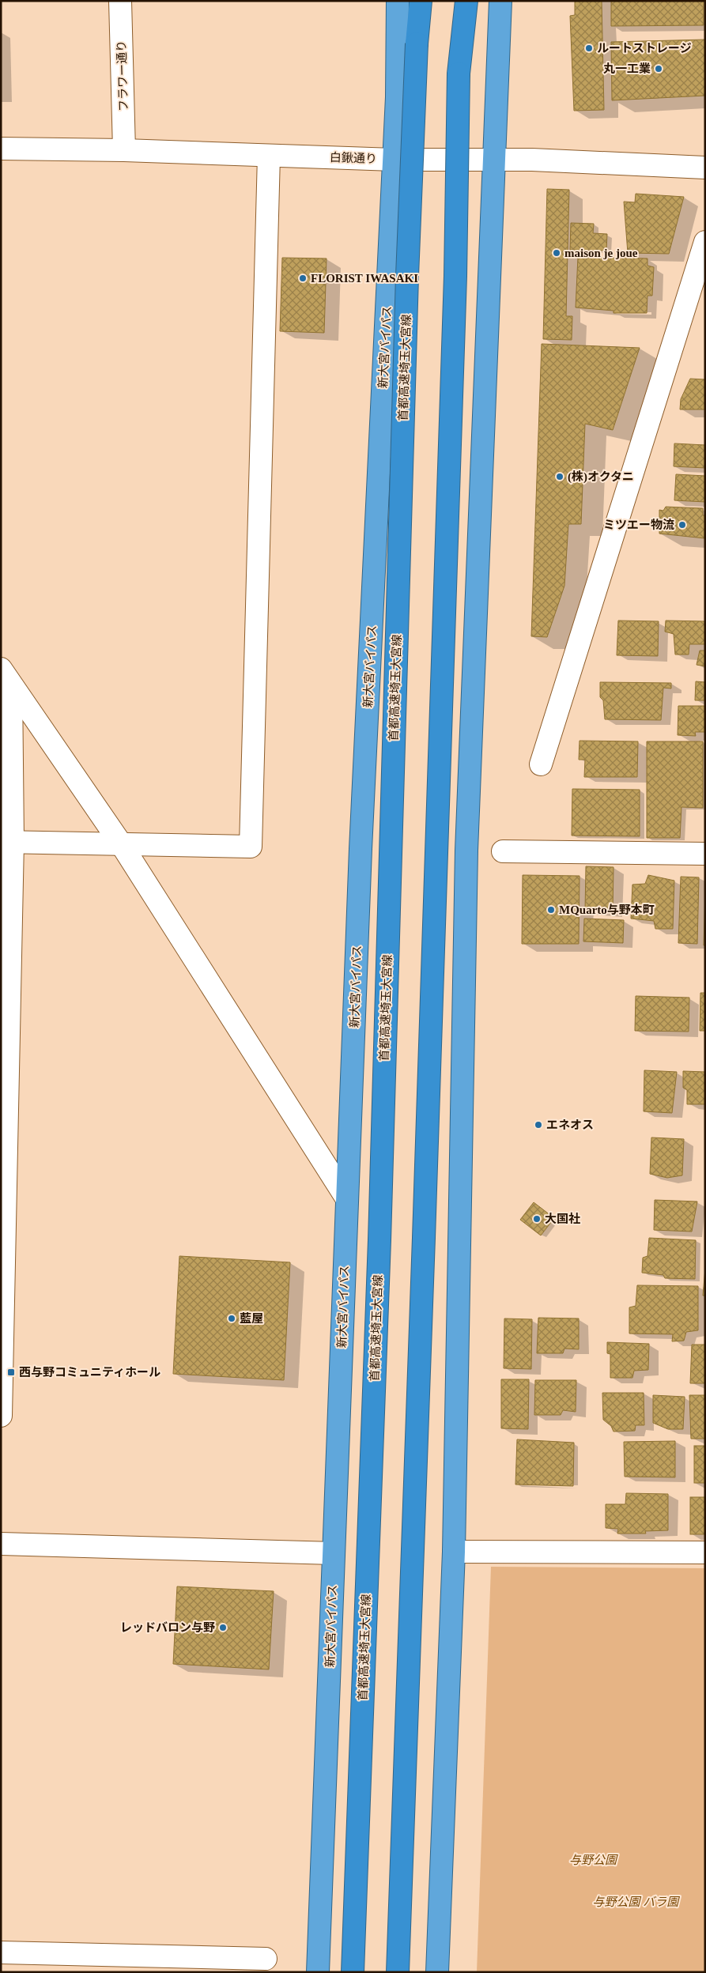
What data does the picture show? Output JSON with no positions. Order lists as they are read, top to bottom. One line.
{"streets":{"highway":["新大宮バイパス","首都高速埼玉大宮線"],"street":["フラワー通り","白鍬通り"]},"crossings":[["フラワー通り","白鍬通り"],["白鍬通り","新大宮バイパス"]],"parks":["与野公園","与野公園 バラ園"],"places":{"other":["ルートストレージ","丸一工業","maison je joue","FLORIST IWASAKI","(株)オクタニ","ミツエー物流","MQuarto与野本町","エネオス","大国社","藍屋","レッドバロン与野"],"transit":["西与野コミュニティホール"]}}
